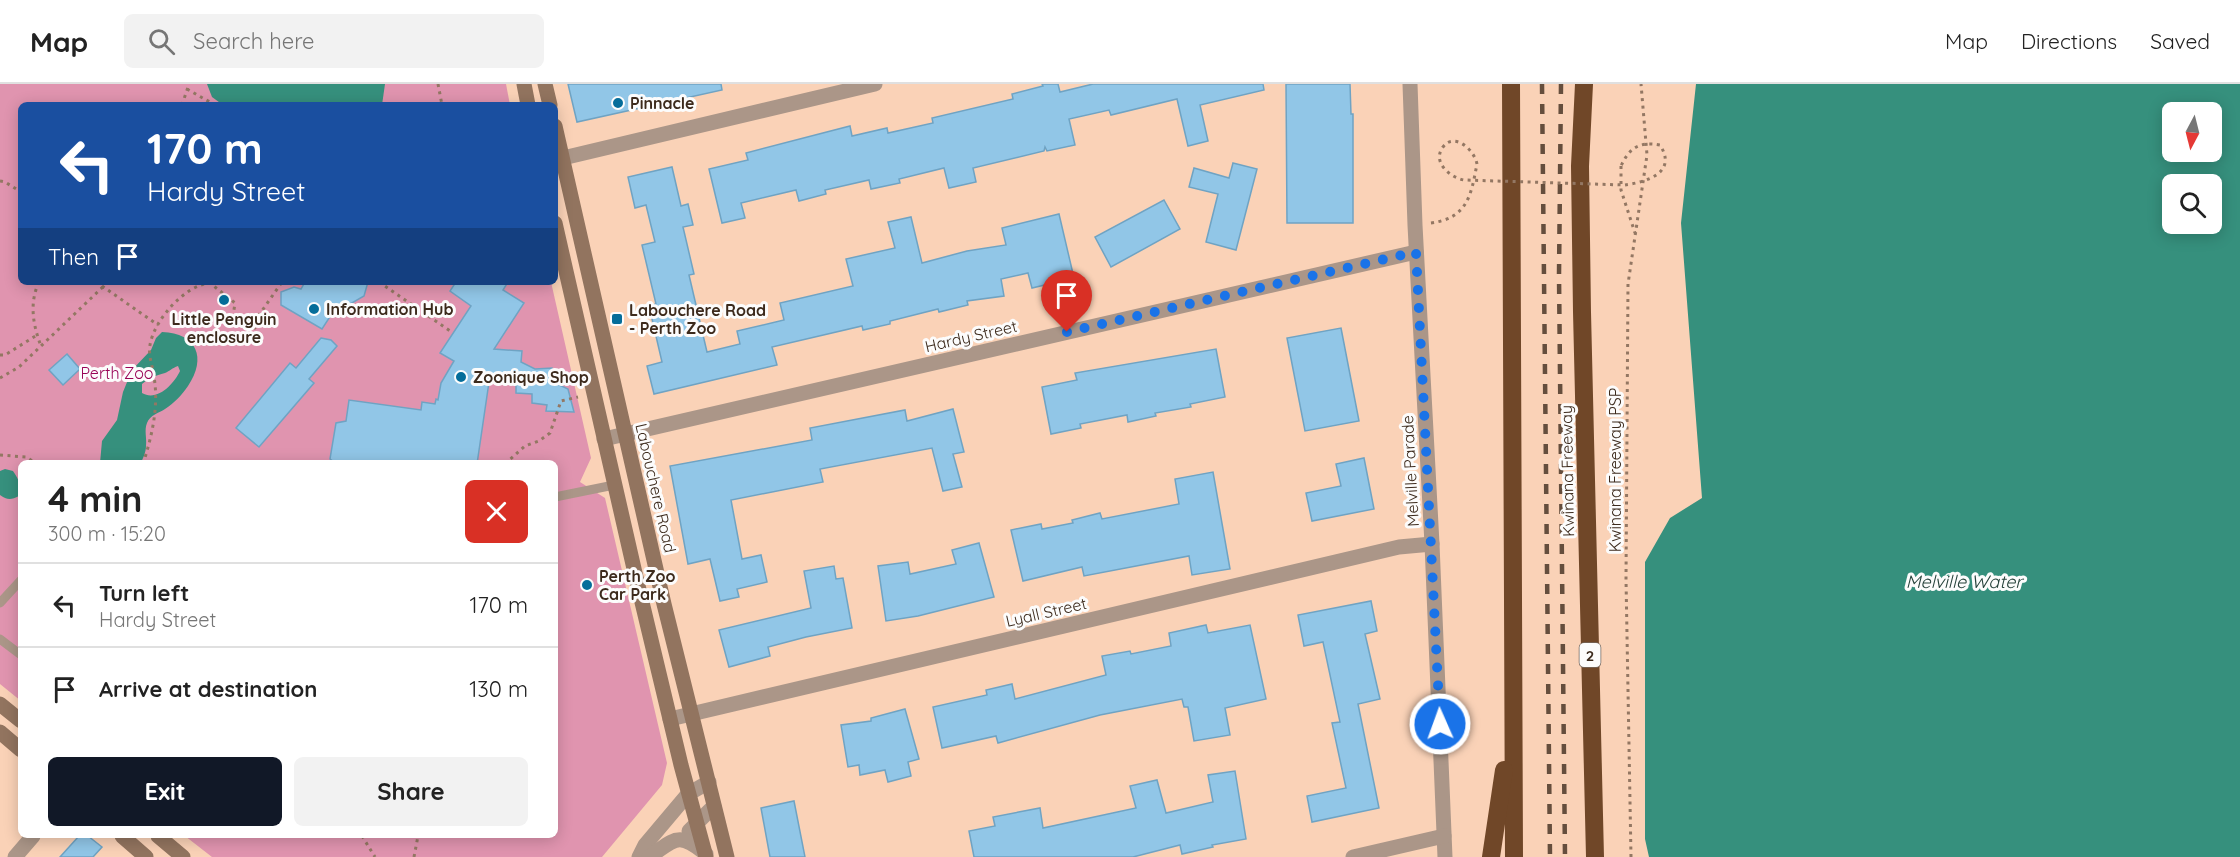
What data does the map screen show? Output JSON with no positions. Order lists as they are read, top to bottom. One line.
{"streets":{"highway":["Kwinana Freeway","2"],"main road":["Labouchere Road"],"street":["Hardy Street","Melville Parade","Lyall Street"],"path":["Kwinana Freeway PSP"]},"crossings":[["Hardy Street","Melville Parade"],["Hardy Street","Labouchere Road"],["Melville Parade","Lyall Street"],["Labouchere Road","Lyall Street"]],"water":["Melville Water"],"parks":["Perth Zoo"],"places":{"other":["Pinnacle","Little Penguin enclosure","Information Hub","Zoonique Shop","Perth Zoo Car Park"],"transit":["Labouchere Road - Perth Zoo"]},"north":"bottom","page":{"header":"Map","search":"Search here","nav":["Map","Directions","Saved"],"turn":["170 m","Hardy Street"],"then":"Then","heading":["4 min","300 m · 15:20"],"list":[{"name":"Turn left","note":"Hardy Street","value":"170 m"},{"name":"Arrive at destination","value":"130 m"}],"buttons":["Exit","Share"]}}
